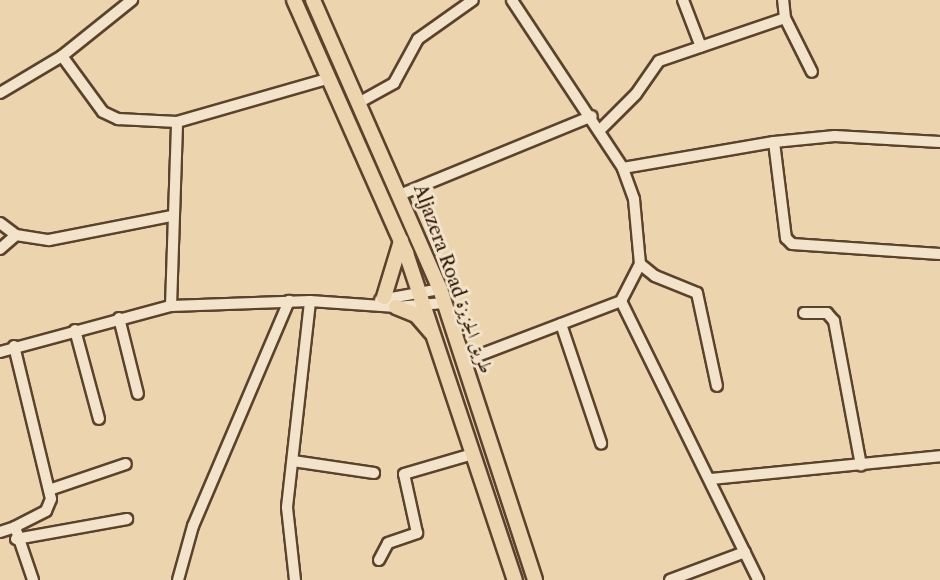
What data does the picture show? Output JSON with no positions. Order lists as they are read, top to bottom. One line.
{"streets":{"main road":["Aljazera Road طريق الجزيزة"]}}
